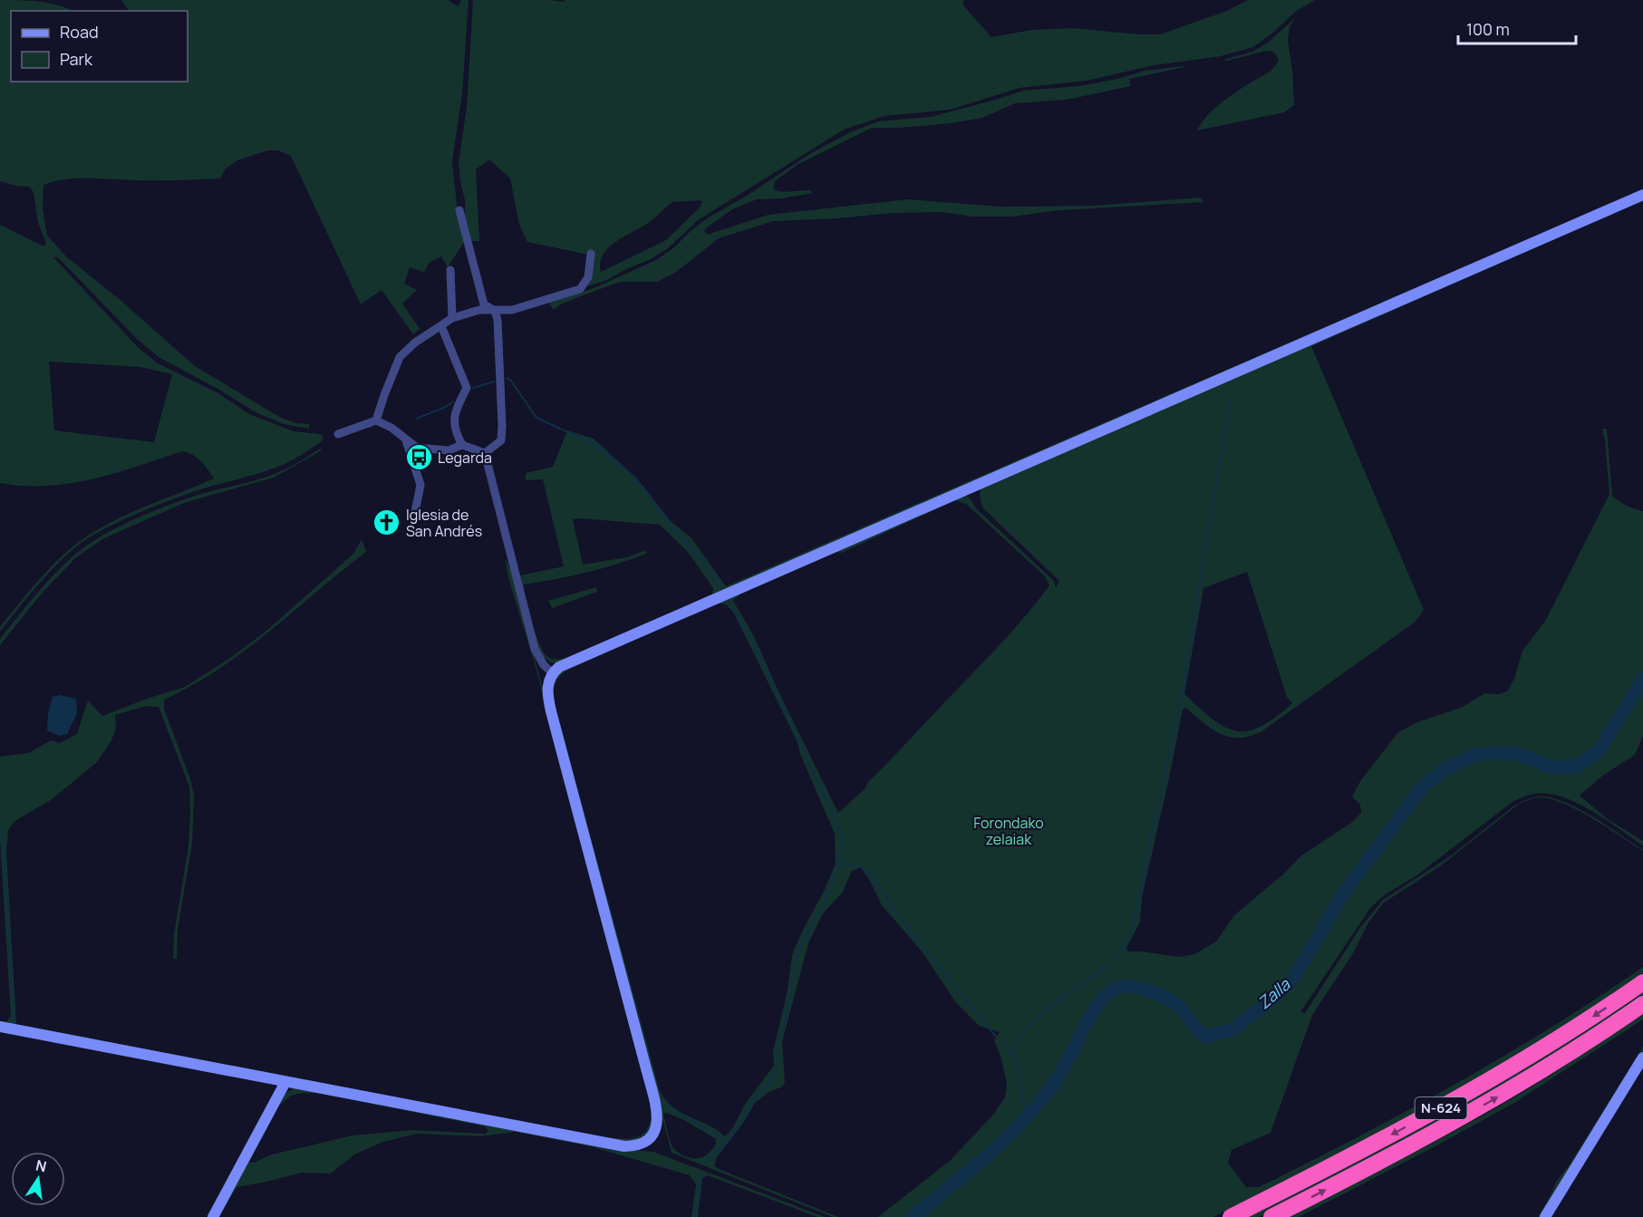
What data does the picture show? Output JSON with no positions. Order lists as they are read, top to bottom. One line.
{"streets":{"highway":["N-624"]},"water":["Zalla"],"parks":["Forondako zelaiak"],"places":{"bus stop":["Legarda"],"church":["Iglesia de San Andrés"]},"legend":["Road","Park"],"scale_bar":"100 m","north":"top"}
